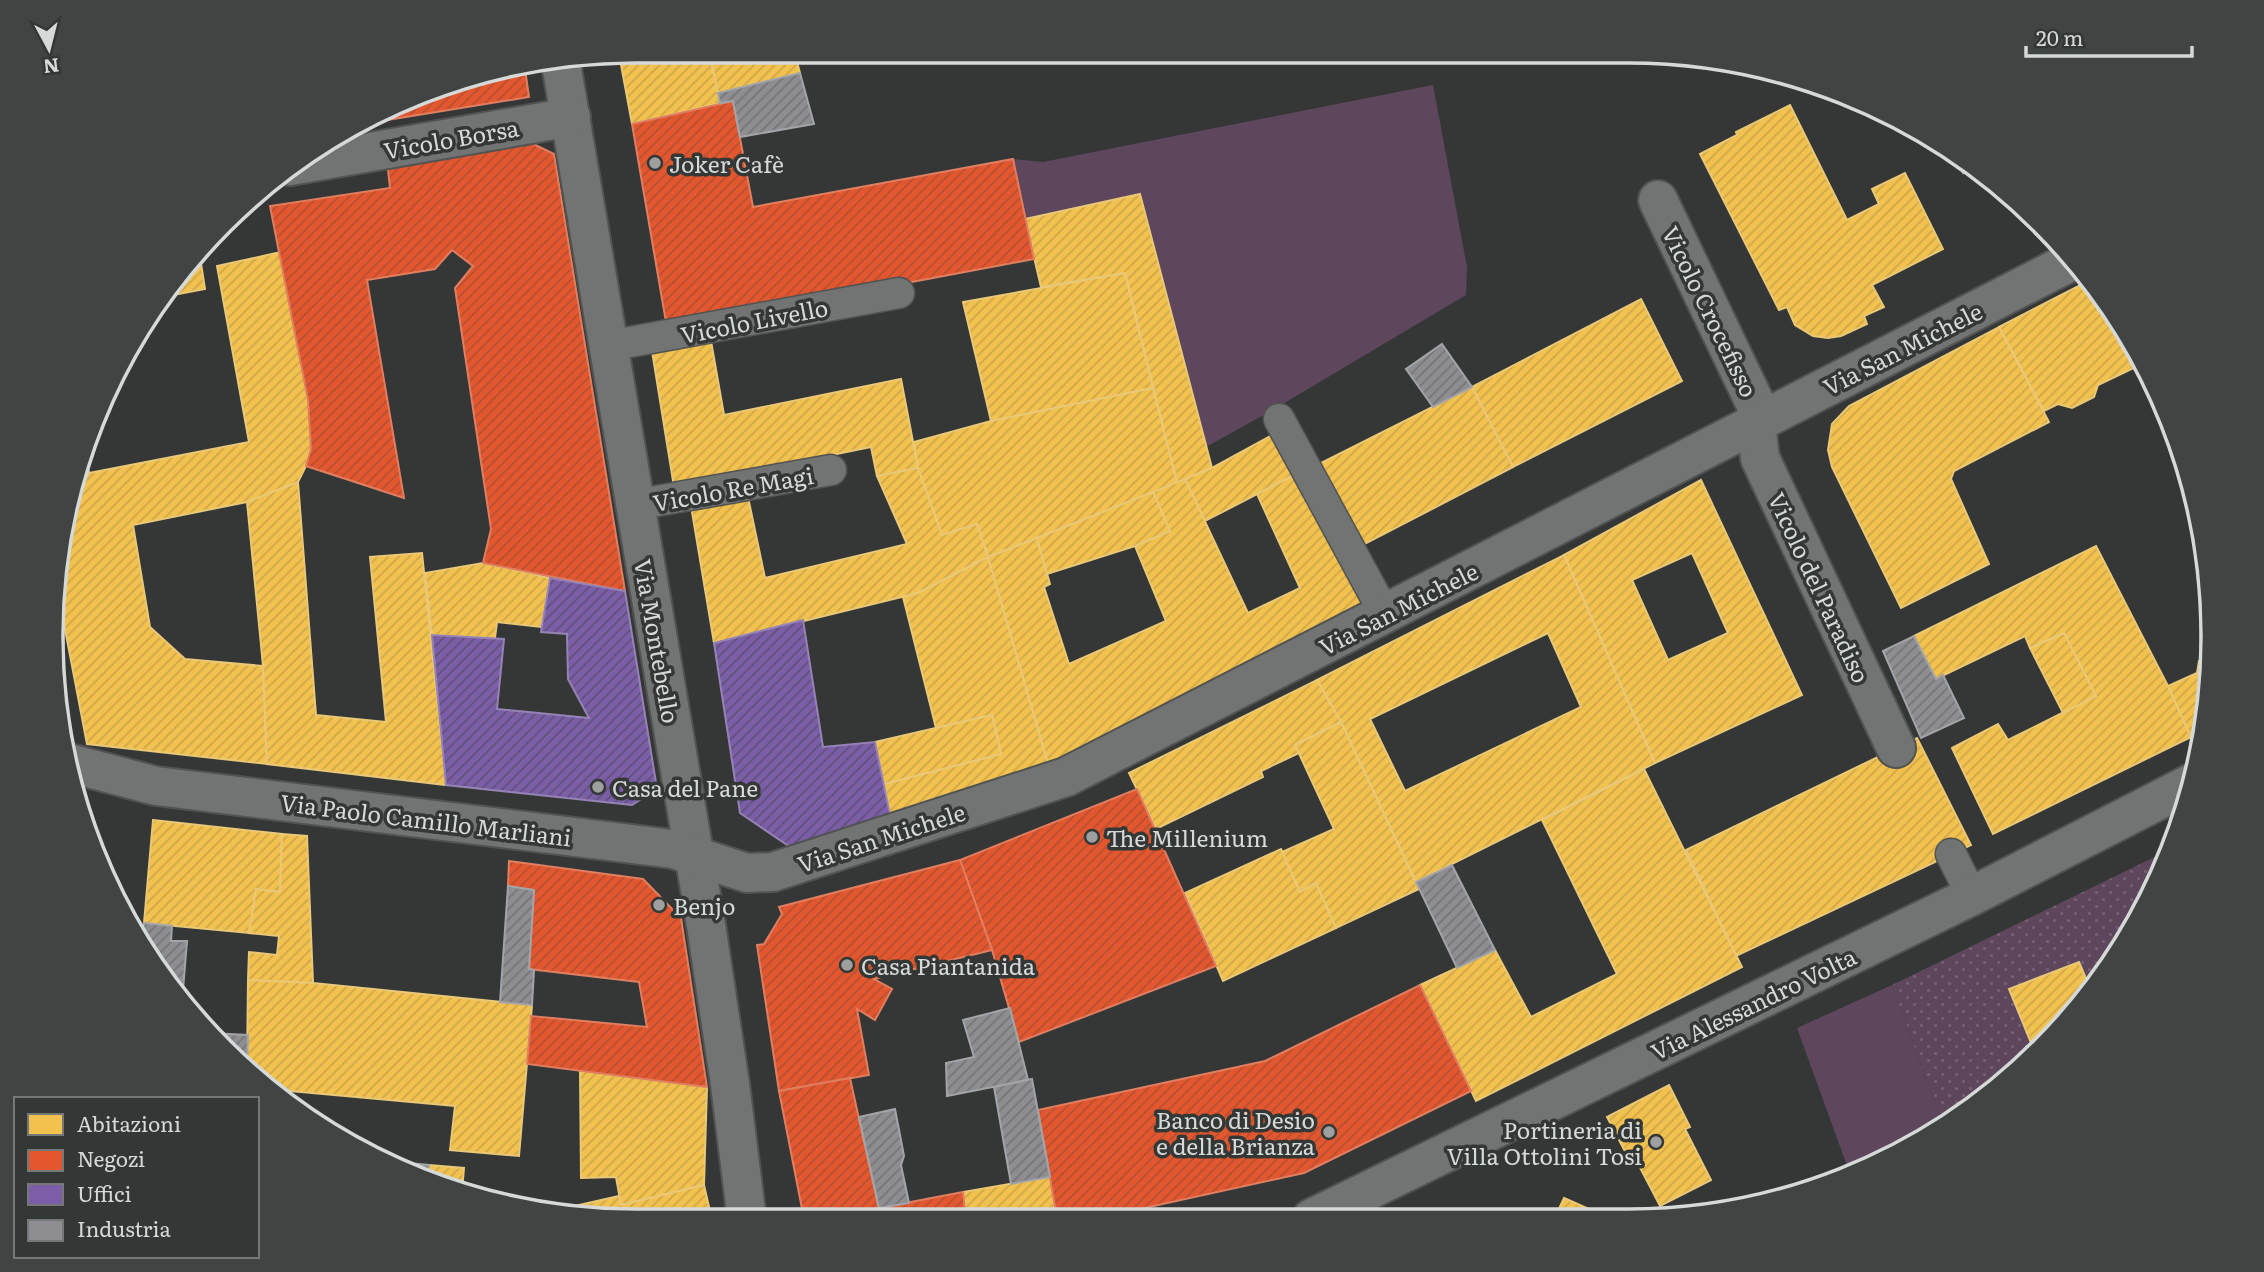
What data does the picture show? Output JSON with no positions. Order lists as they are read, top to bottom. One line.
{"streets":{"street":["Vicolo Borsa","Vicolo Crocefisso","Via San Michele","Vicolo del Paradiso","Via Montebello","Via Paolo Camillo Marliani","Via Alessandro Volta"],"lane":["Vicolo Livello","Vicolo Re Magi"]},"crossings":[["Vicolo Borsa","Via Montebello"],["Vicolo Crocefisso","Via San Michele"],["Vicolo Crocefisso","Vicolo del Paradiso"],["Vicolo Livello","Via Montebello"],["Via San Michele","Vicolo del Paradiso"],["Via San Michele","Via Montebello"],["Via San Michele","Via Paolo Camillo Marliani"],["Vicolo Re Magi","Via Montebello"],["Via Montebello","Via Paolo Camillo Marliani"]],"places":["Joker Cafè","Casa del Pane","The Millenium","Benjo","Casa Piantanida","Banco di Desio e della Brianza","Portineria di Villa Ottolini Tosi"],"legend":["Abitazioni","Negozi","Uffici","Industria"],"scale_bar":"20 m","north":"bottom"}
